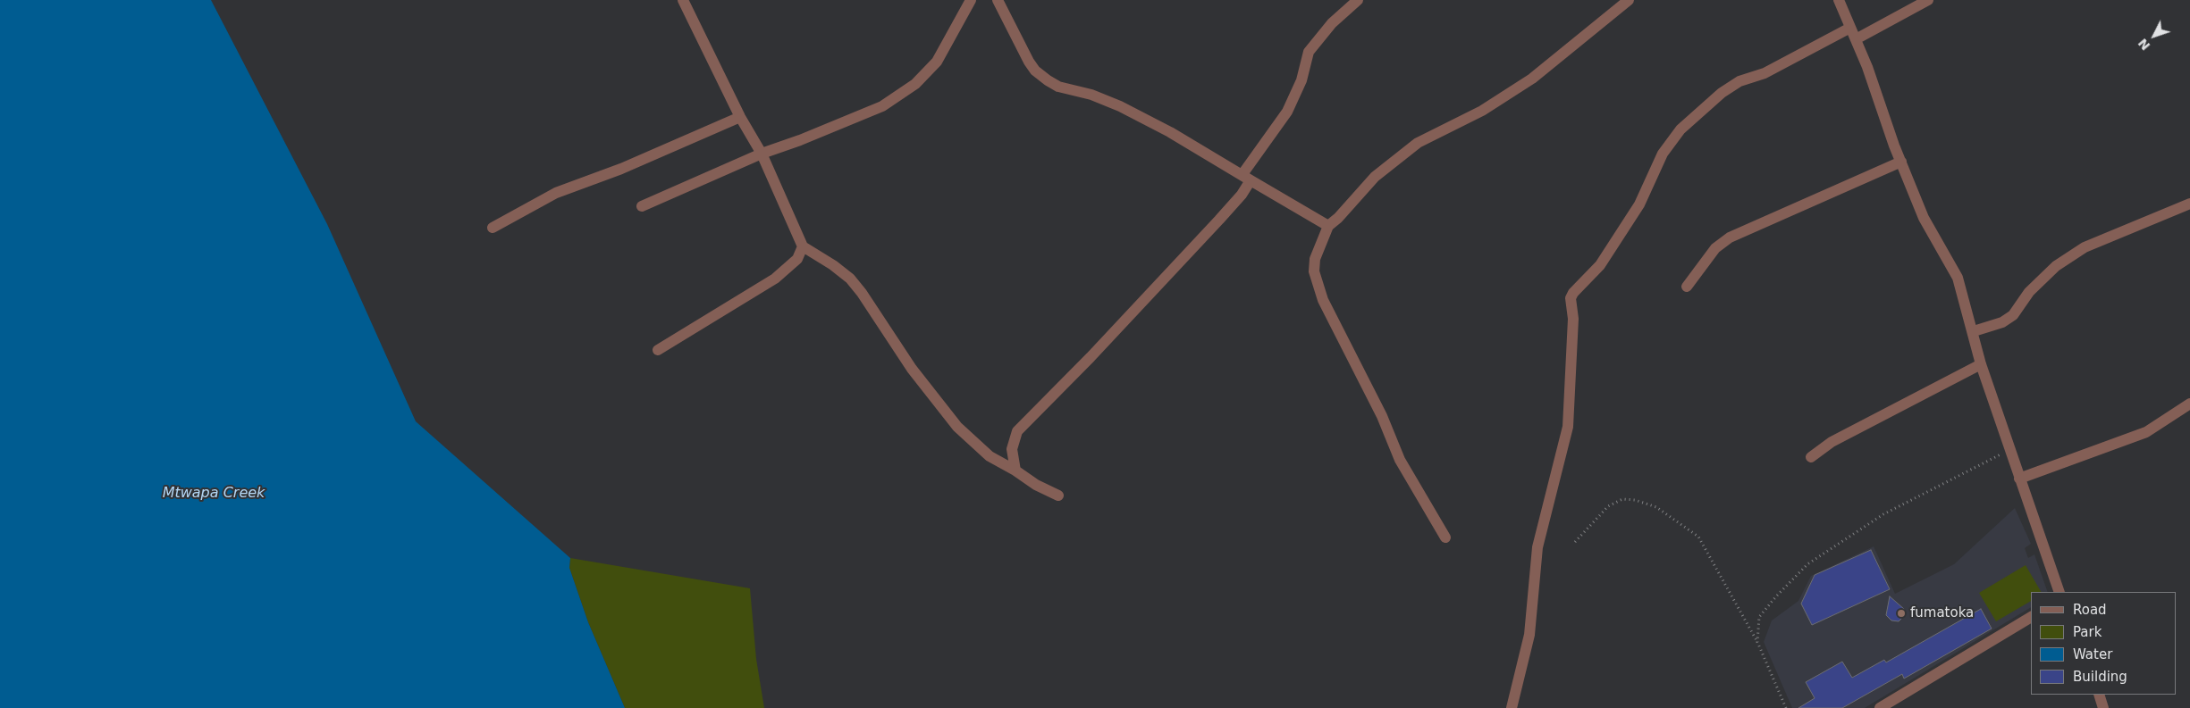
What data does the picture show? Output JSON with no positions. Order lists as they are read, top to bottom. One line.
{"water":["Mtwapa Creek"],"places":["fumatoka"],"legend":["Road","Park","Water","Building"],"north":"bottom left"}
